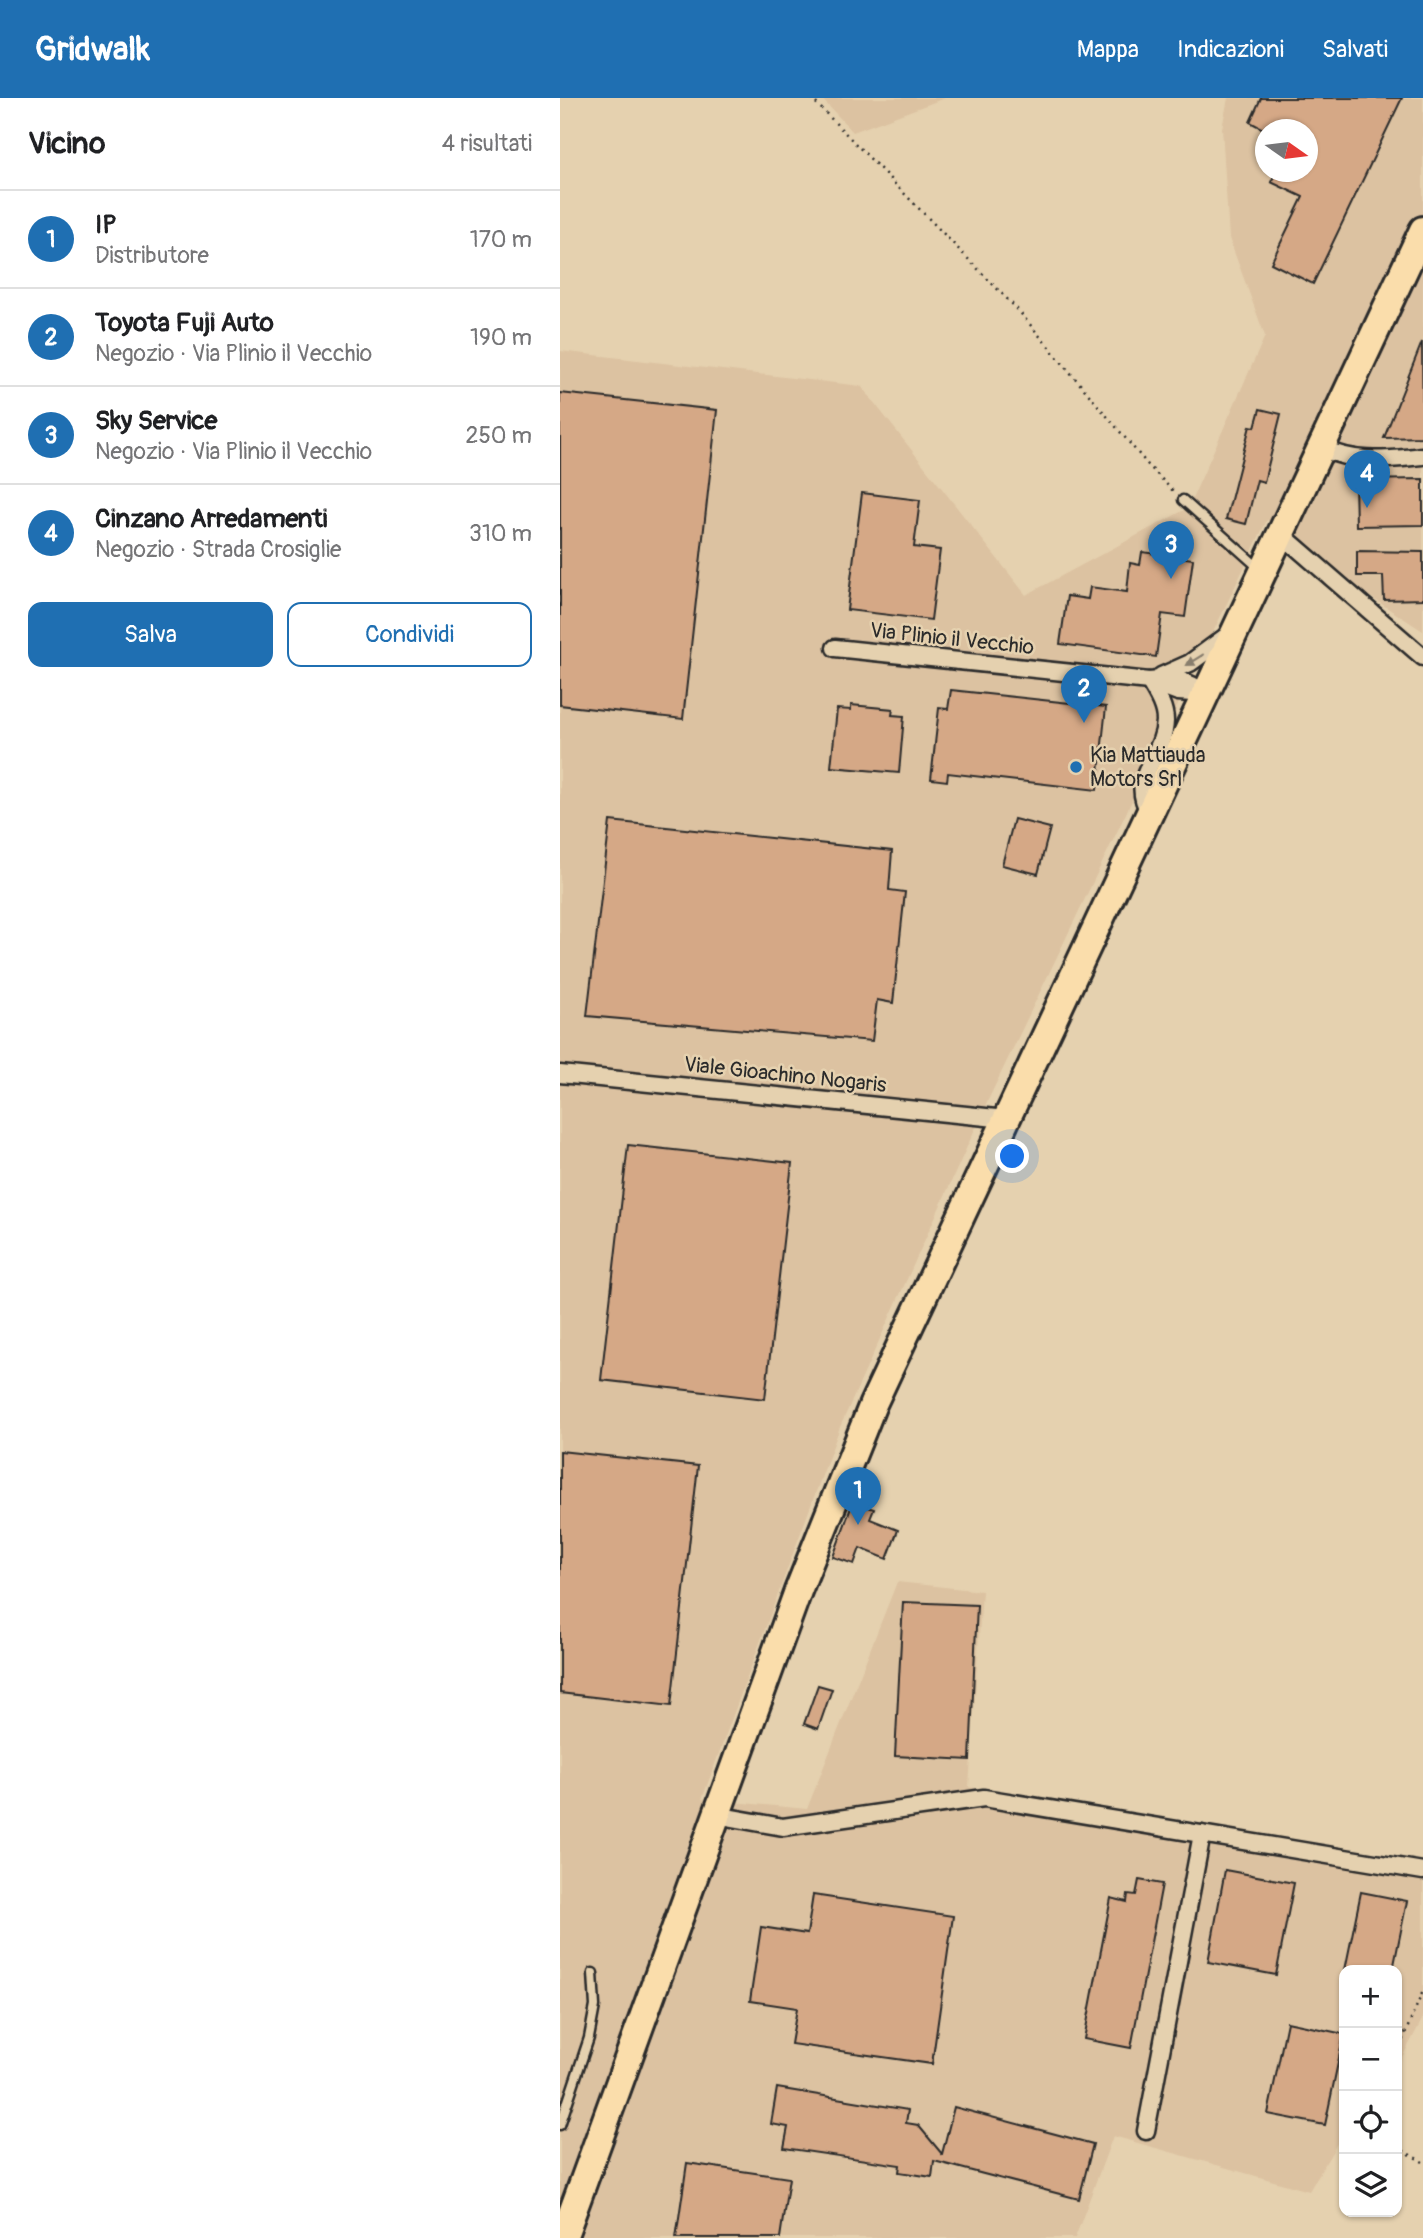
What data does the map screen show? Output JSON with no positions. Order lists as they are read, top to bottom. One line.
{"streets":{"street":["Via Plinio il Vecchio","Viale Gioachino Nogaris"]},"places":["Kia Mattiauda Motors Srl"],"north":"right","page":{"header":"Gridwalk","nav":["Mappa","Indicazioni","Salvati"],"heading":["Vicino","4 risultati"],"list":[{"mark":"1","name":"IP","note":"Distributore","value":"170 m"},{"mark":"2","name":"Toyota Fuji Auto","note":"Negozio · Via Plinio il Vecchio","value":"190 m"},{"mark":"3","name":"Sky Service","note":"Negozio · Via Plinio il Vecchio","value":"250 m"},{"mark":"4","name":"Cinzano Arredamenti","note":"Negozio · Strada Crosiglie","value":"310 m"}],"pins":["4","3","2","1"],"buttons":["Salva","Condividi"],"map_buttons":["+","−"]}}
